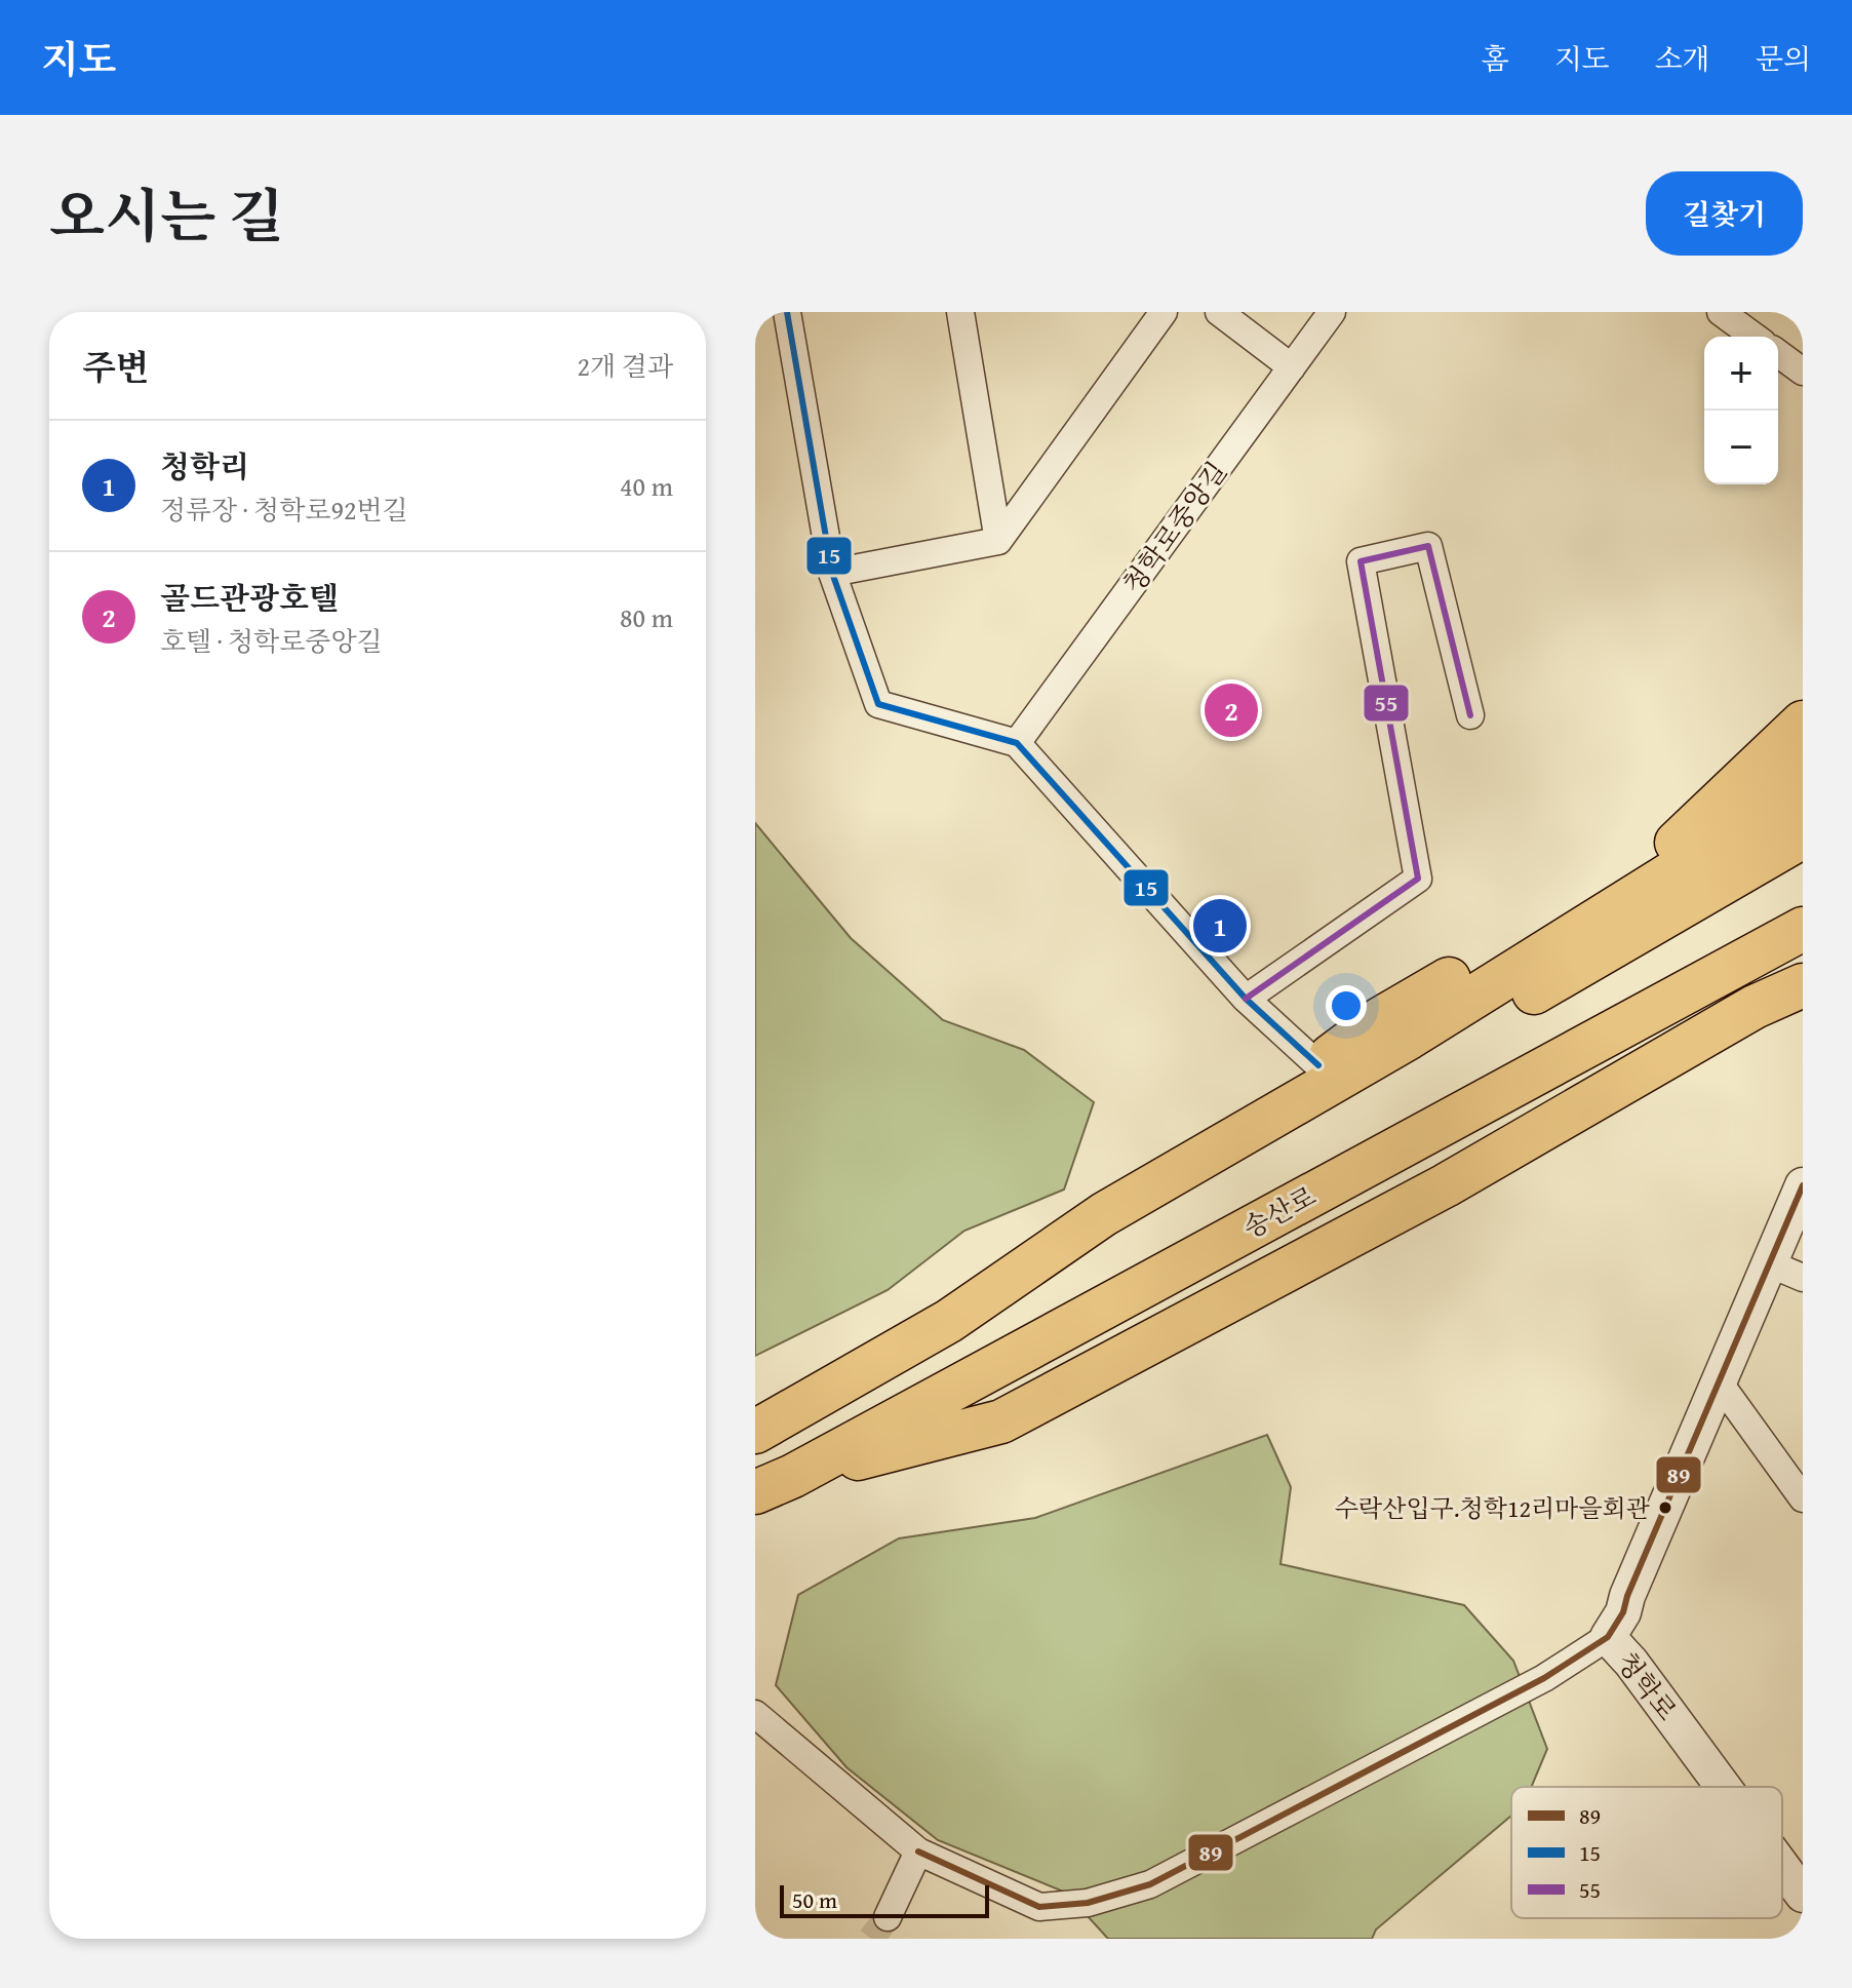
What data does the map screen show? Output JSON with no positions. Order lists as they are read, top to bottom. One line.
{"streets":{"main road":["송산로"],"street":["청학로중앙길","청학로"]},"places":["수락산입구.청학12리마을회관"],"lines":["transit line 15","transit line 55","transit line 89"],"legend":["89","15","55"],"scale_bar":"50 m","page":{"header":"지도","nav":["홈","지도","소개","문의"],"title":"오시는 길","buttons":"길찾기","heading":["주변","2개 결과"],"map_buttons":["+","−"],"list":[{"mark":"1","name":"청학리","note":"정류장 · 청학로92번길","value":"40 m"},{"mark":"2","name":"골드관광호텔","note":"호텔 · 청학로중앙길","value":"80 m"}],"pins":["2","1"],"scale":"50 m"}}
